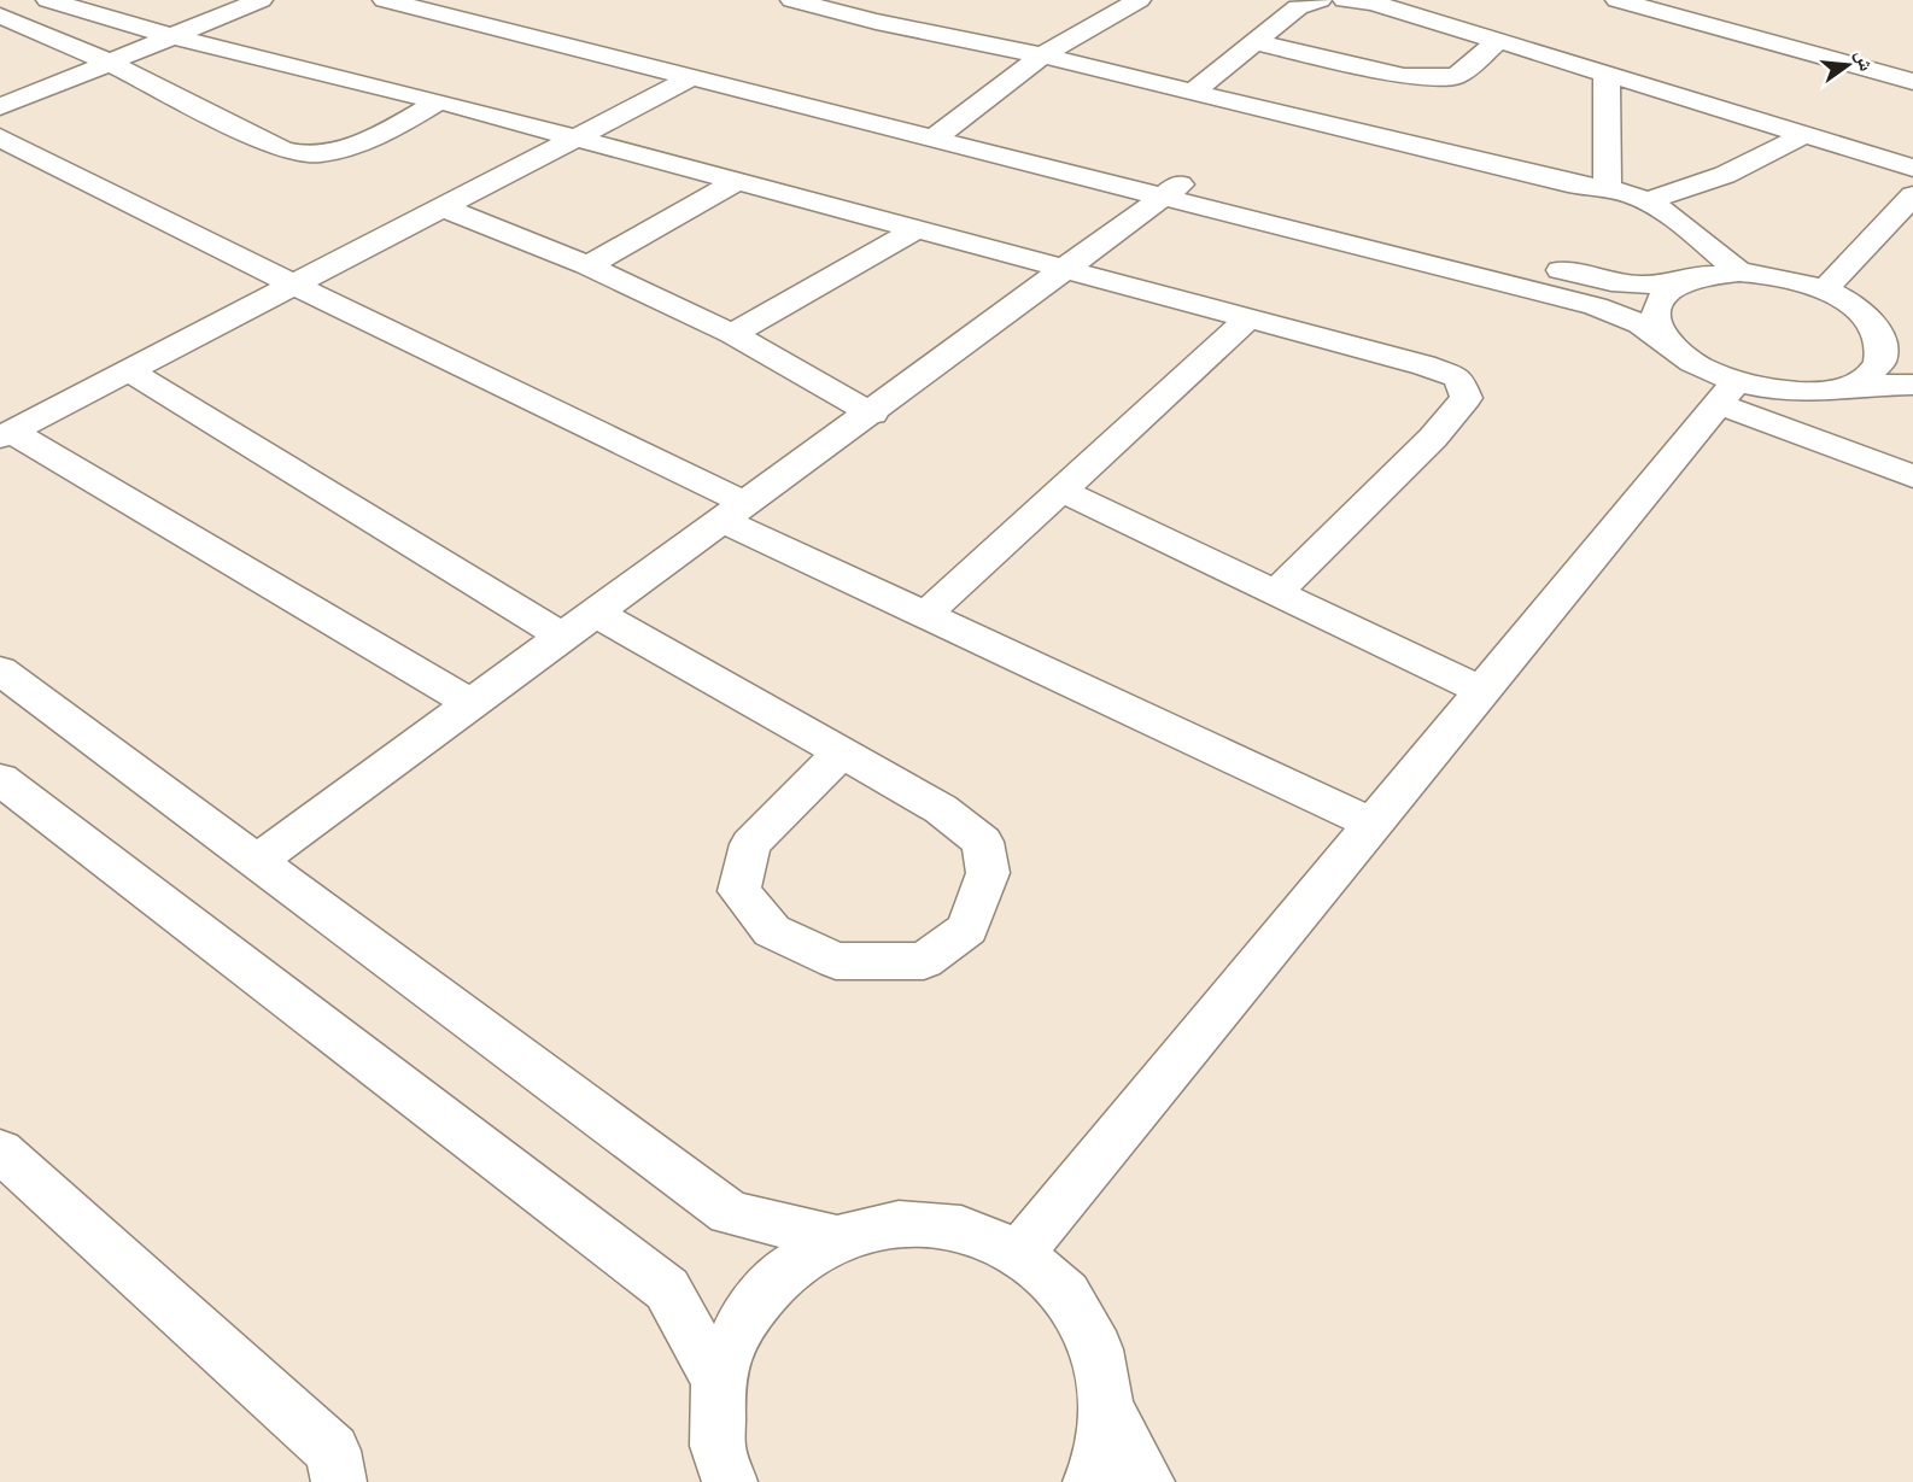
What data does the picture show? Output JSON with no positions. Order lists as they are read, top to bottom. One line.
{"north":"right"}
